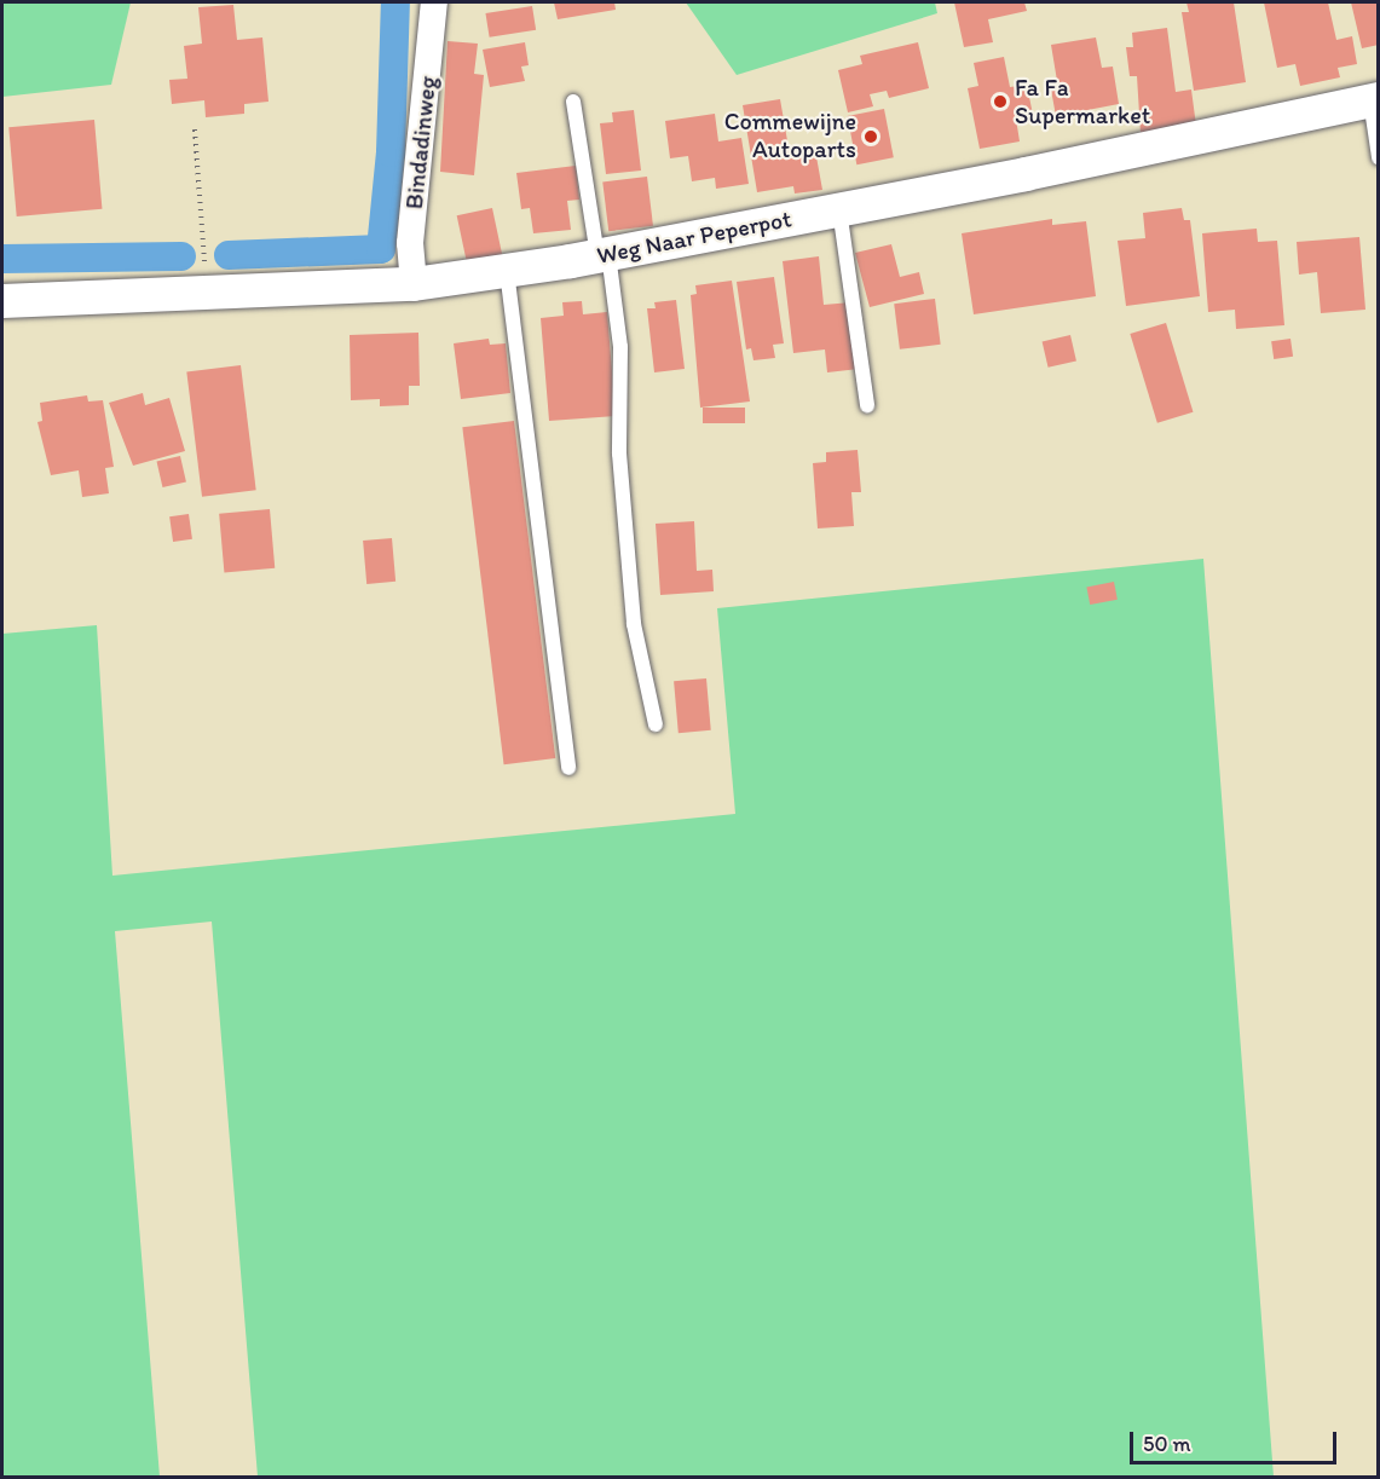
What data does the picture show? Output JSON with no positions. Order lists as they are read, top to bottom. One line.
{"streets":{"street":["Bindadinweg","Weg Naar Peperpot"]},"crossings":[["Bindadinweg","Weg Naar Peperpot"]],"places":["Fa Fa Supermarket","Commewijne Autoparts"],"scale_bar":"50 m"}
